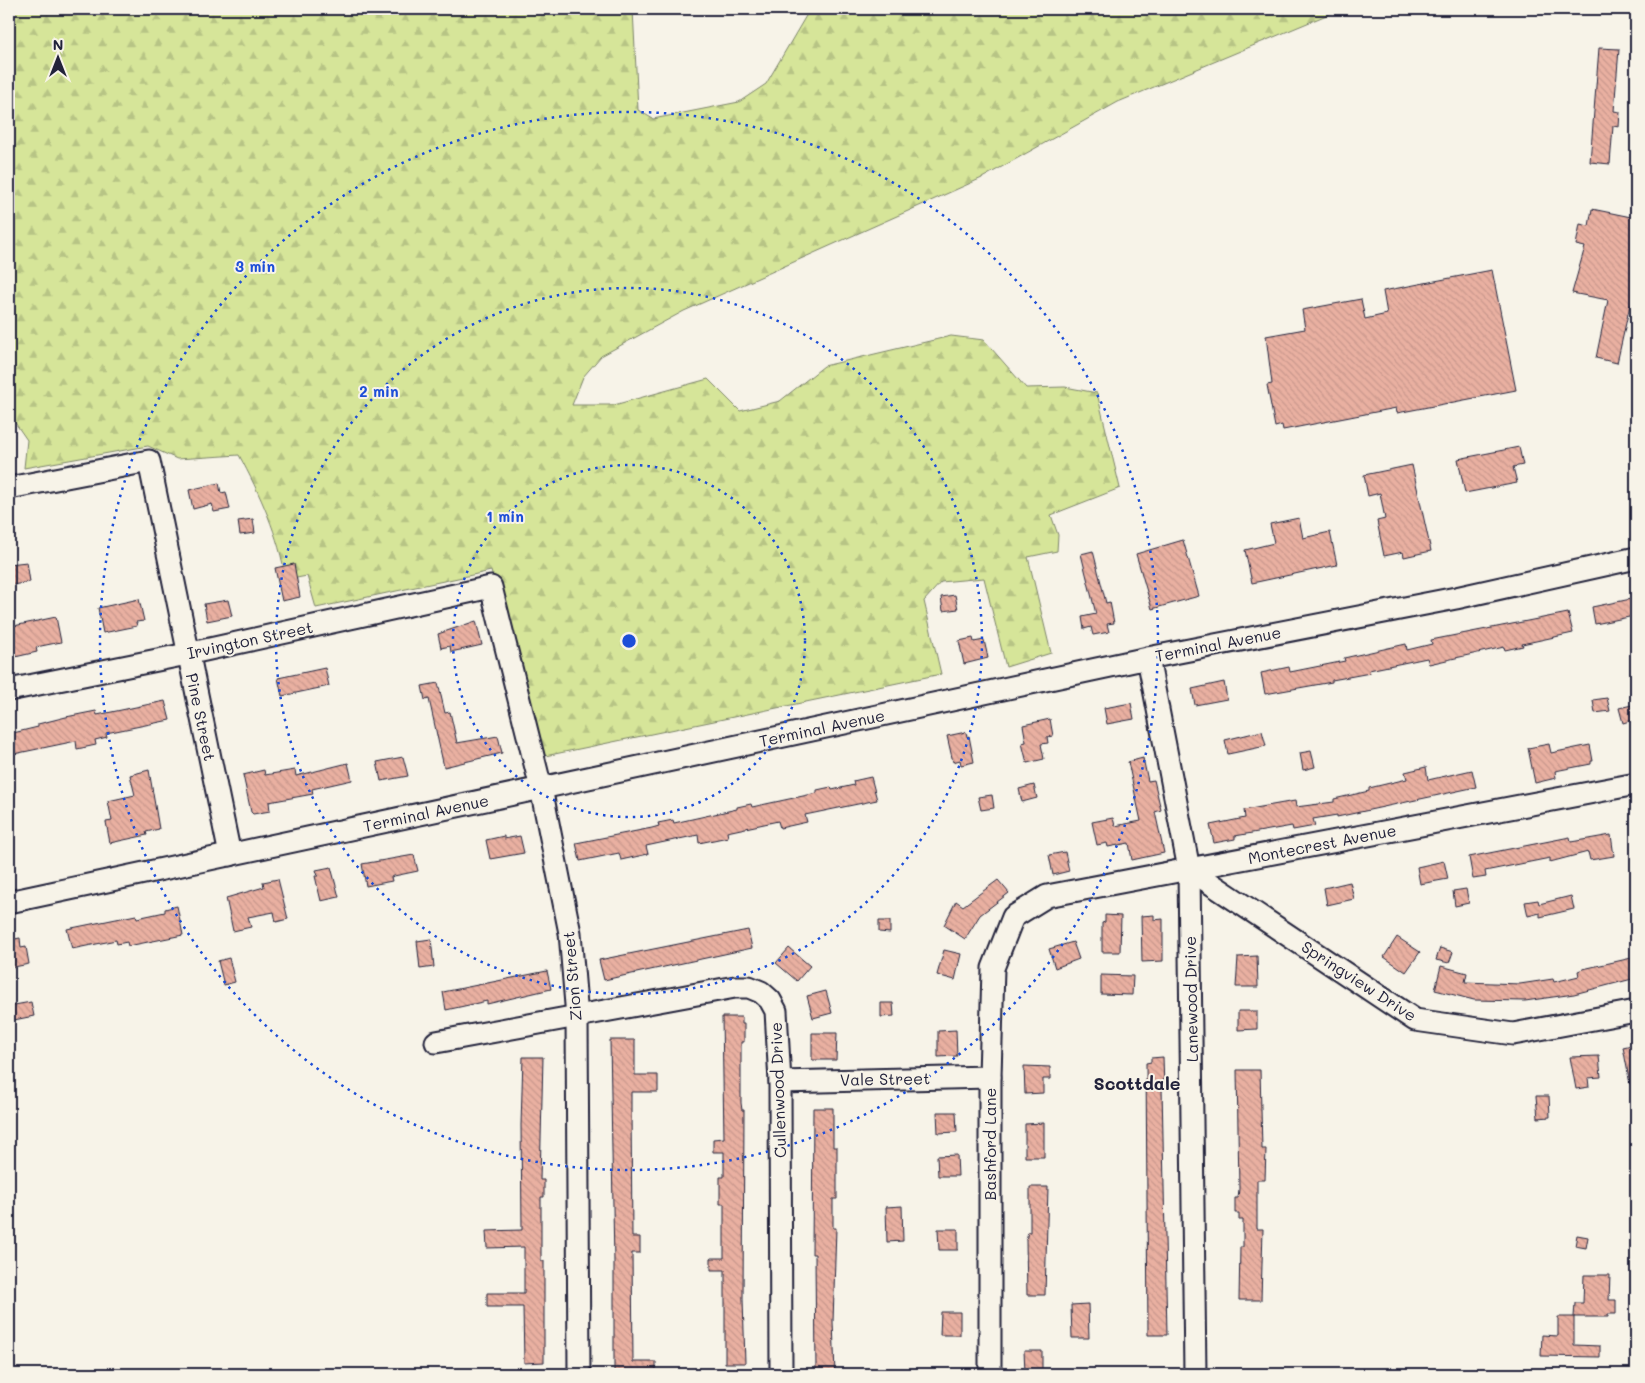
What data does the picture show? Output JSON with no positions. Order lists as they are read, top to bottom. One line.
{"streets":{"street":["Irvington Street","Terminal Avenue","Pine Street","Montecrest Avenue","Zion Street","Springview Drive","Lanewood Drive","Vale Street","Cullenwood Drive","Bashford Lane"]},"crossings":[["Irvington Street","Pine Street"],["Irvington Street","Zion Street"],["Terminal Avenue","Pine Street"],["Terminal Avenue","Zion Street"],["Terminal Avenue","Lanewood Drive"],["Montecrest Avenue","Springview Drive"],["Montecrest Avenue","Lanewood Drive"],["Montecrest Avenue","Bashford Lane"],["Zion Street","Cullenwood Drive"],["Springview Drive","Lanewood Drive"],["Vale Street","Cullenwood Drive"],["Vale Street","Bashford Lane"]],"districts":["Scottdale"],"north":"top","rings":["3 min","2 min","1 min"]}
